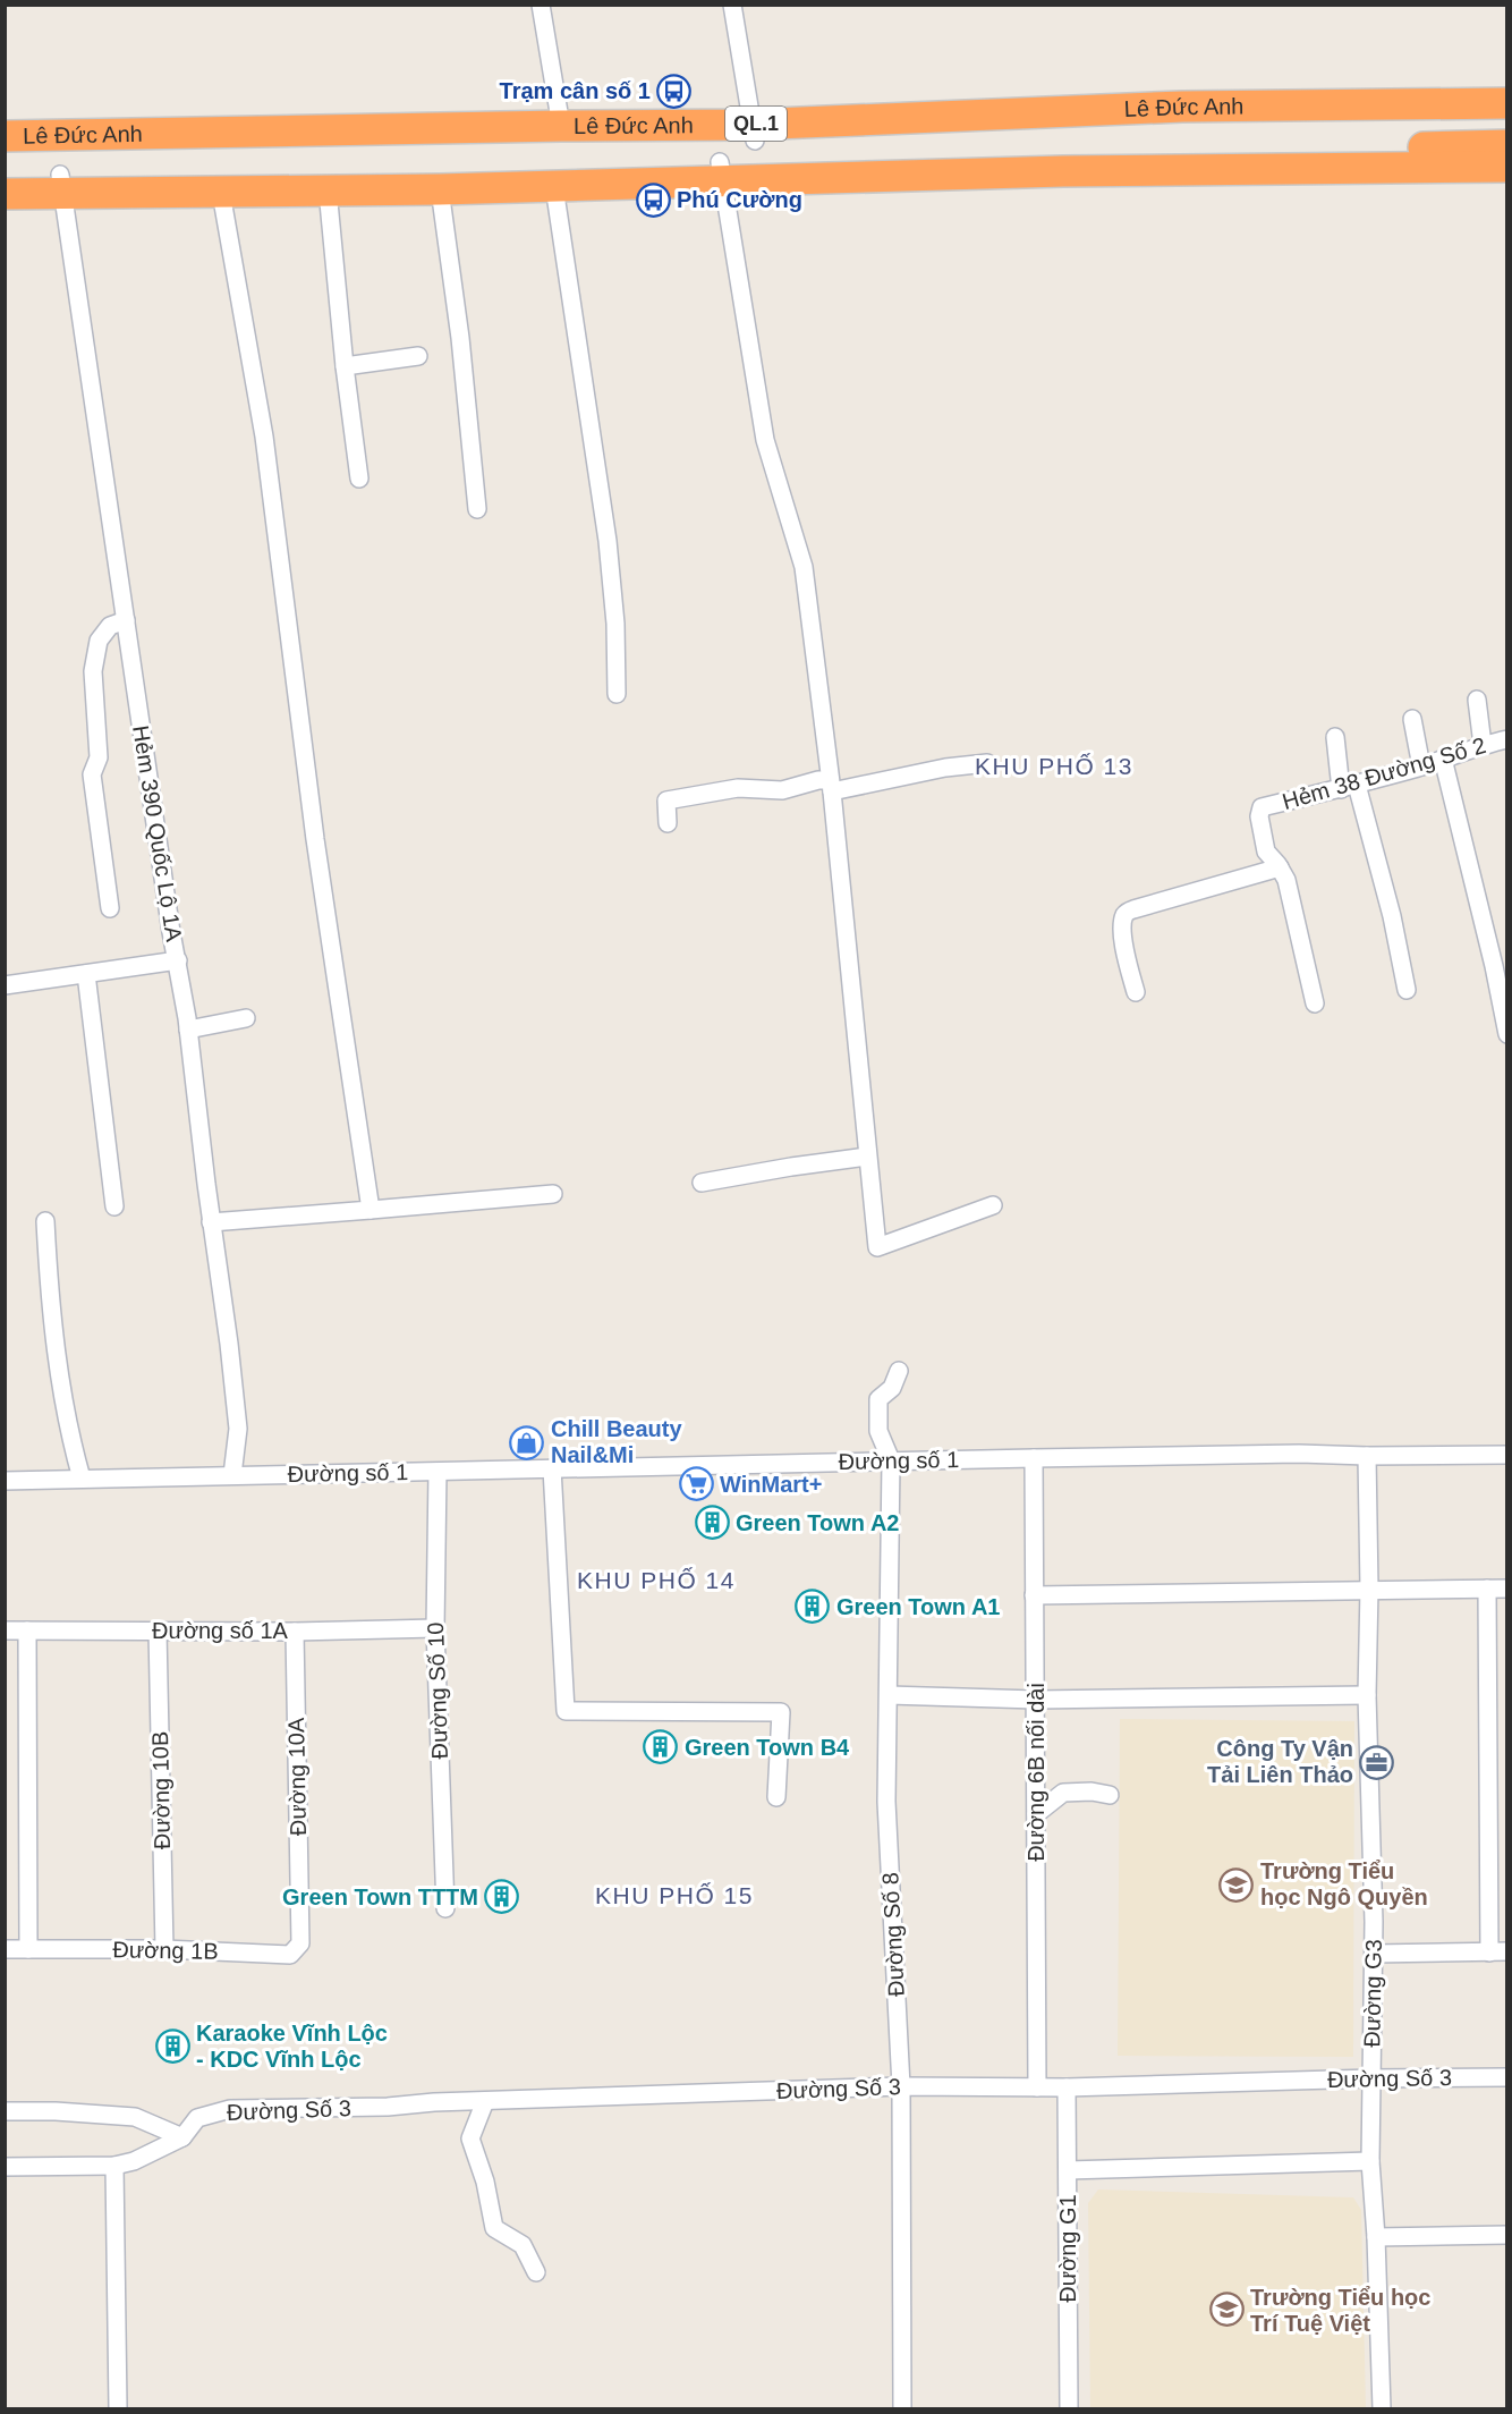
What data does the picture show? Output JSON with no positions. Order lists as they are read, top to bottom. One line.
{"streets":{"highway":["Lê Đức Anh","QL.1"],"street":["Hẻm 38 Đường Số 2","Hẻm 390 Quốc Lộ 1A","Đường số 1","Đường số 1A","Đường Số 10","Đường 6B nối dài","Đường 10A","Đường 10B","Đường Số 8","Đường 1B","Đường G3","Đường Số 3","Đường G1"]},"crossings":[["Lê Đức Anh","Hẻm 390 Quốc Lộ 1A"],["Hẻm 390 Quốc Lộ 1A","Đường số 1"],["Đường số 1","Đường Số 10"],["Đường số 1","Đường 6B nối dài"],["Đường số 1","Đường Số 8"],["Đường số 1","Đường G3"],["Đường số 1A","Đường Số 10"],["Đường số 1A","Đường 10A"],["Đường số 1A","Đường 10B"],["Đường 6B nối dài","Đường Số 3"],["Đường 10A","Đường 1B"],["Đường 10B","Đường 1B"],["Đường Số 8","Đường Số 3"],["Đường G3","Đường Số 3"],["Đường Số 3","Đường G1"]],"districts":["KHU PHỐ 13","KHU PHỐ 14","KHU PHỐ 15"],"places":{"bus stop":["Trạm cân số 1","Phú Cường"],"shop":["Chill Beauty Nail&Mi"],"supermarket":["WinMart+"],"building":["Green Town A2","Green Town A1","Green Town B4","Green Town TTTM","Karaoke Vĩnh Lộc - KDC Vĩnh Lộc"],"office":["Công Ty Vận Tải Liên Thảo"],"school or university":["Trường Tiểu học Ngô Quyền","Trường Tiểu học Trí Tuệ Việt"]}}
